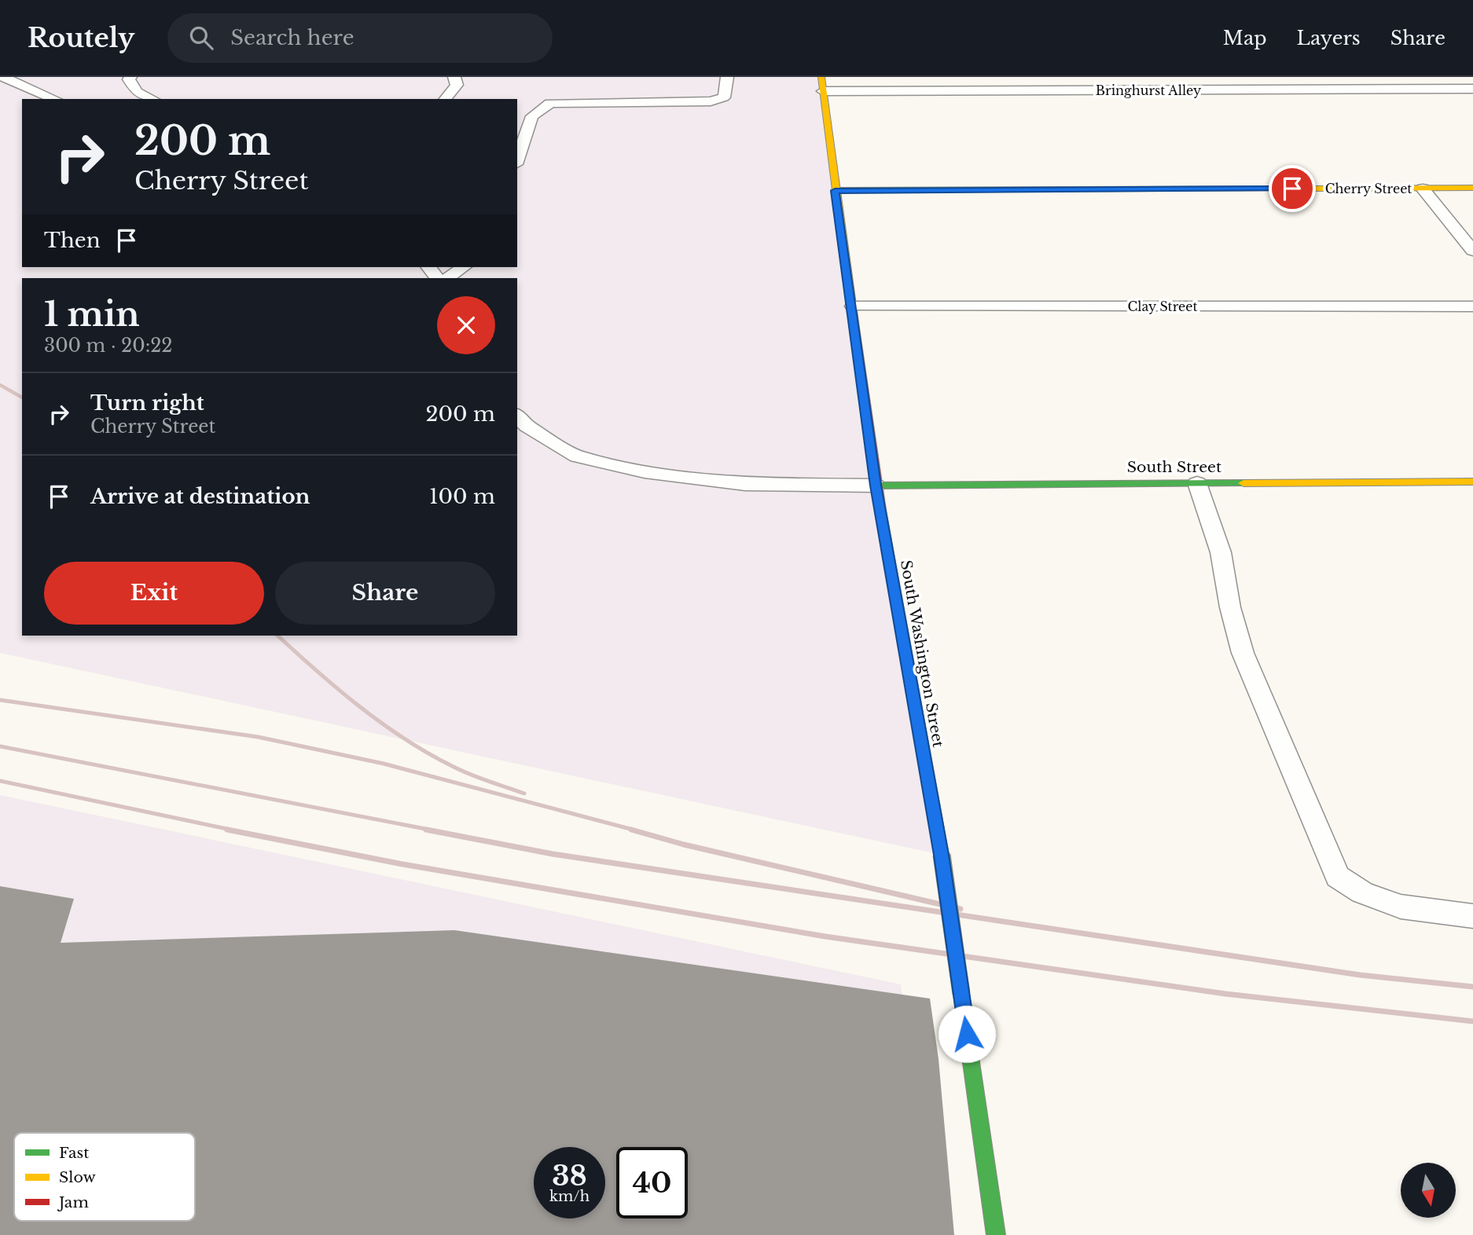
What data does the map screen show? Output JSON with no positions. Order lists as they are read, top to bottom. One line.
{"streets":{"street":["Cherry Street","South Street","South Washington Street"],"lane":["Bringhurst Alley","Clay Street"]},"crossings":[["Bringhurst Alley","South Washington Street"],["Cherry Street","South Washington Street"],["Clay Street","South Washington Street"],["South Street","South Washington Street"]],"legend":["Fast","Slow","Jam"],"north":"bottom","page":{"header":"Routely","search":"Search here","nav":["Map","Layers","Share"],"turn":["200 m","Cherry Street"],"then":"Then","heading":["1 min","300 m · 20:22"],"list":[{"name":"Turn right","note":"Cherry Street","value":"200 m"},{"name":"Arrive at destination","value":"100 m"}],"buttons":["Exit","Share"],"speed":"38 km/h","limit":"40"}}
